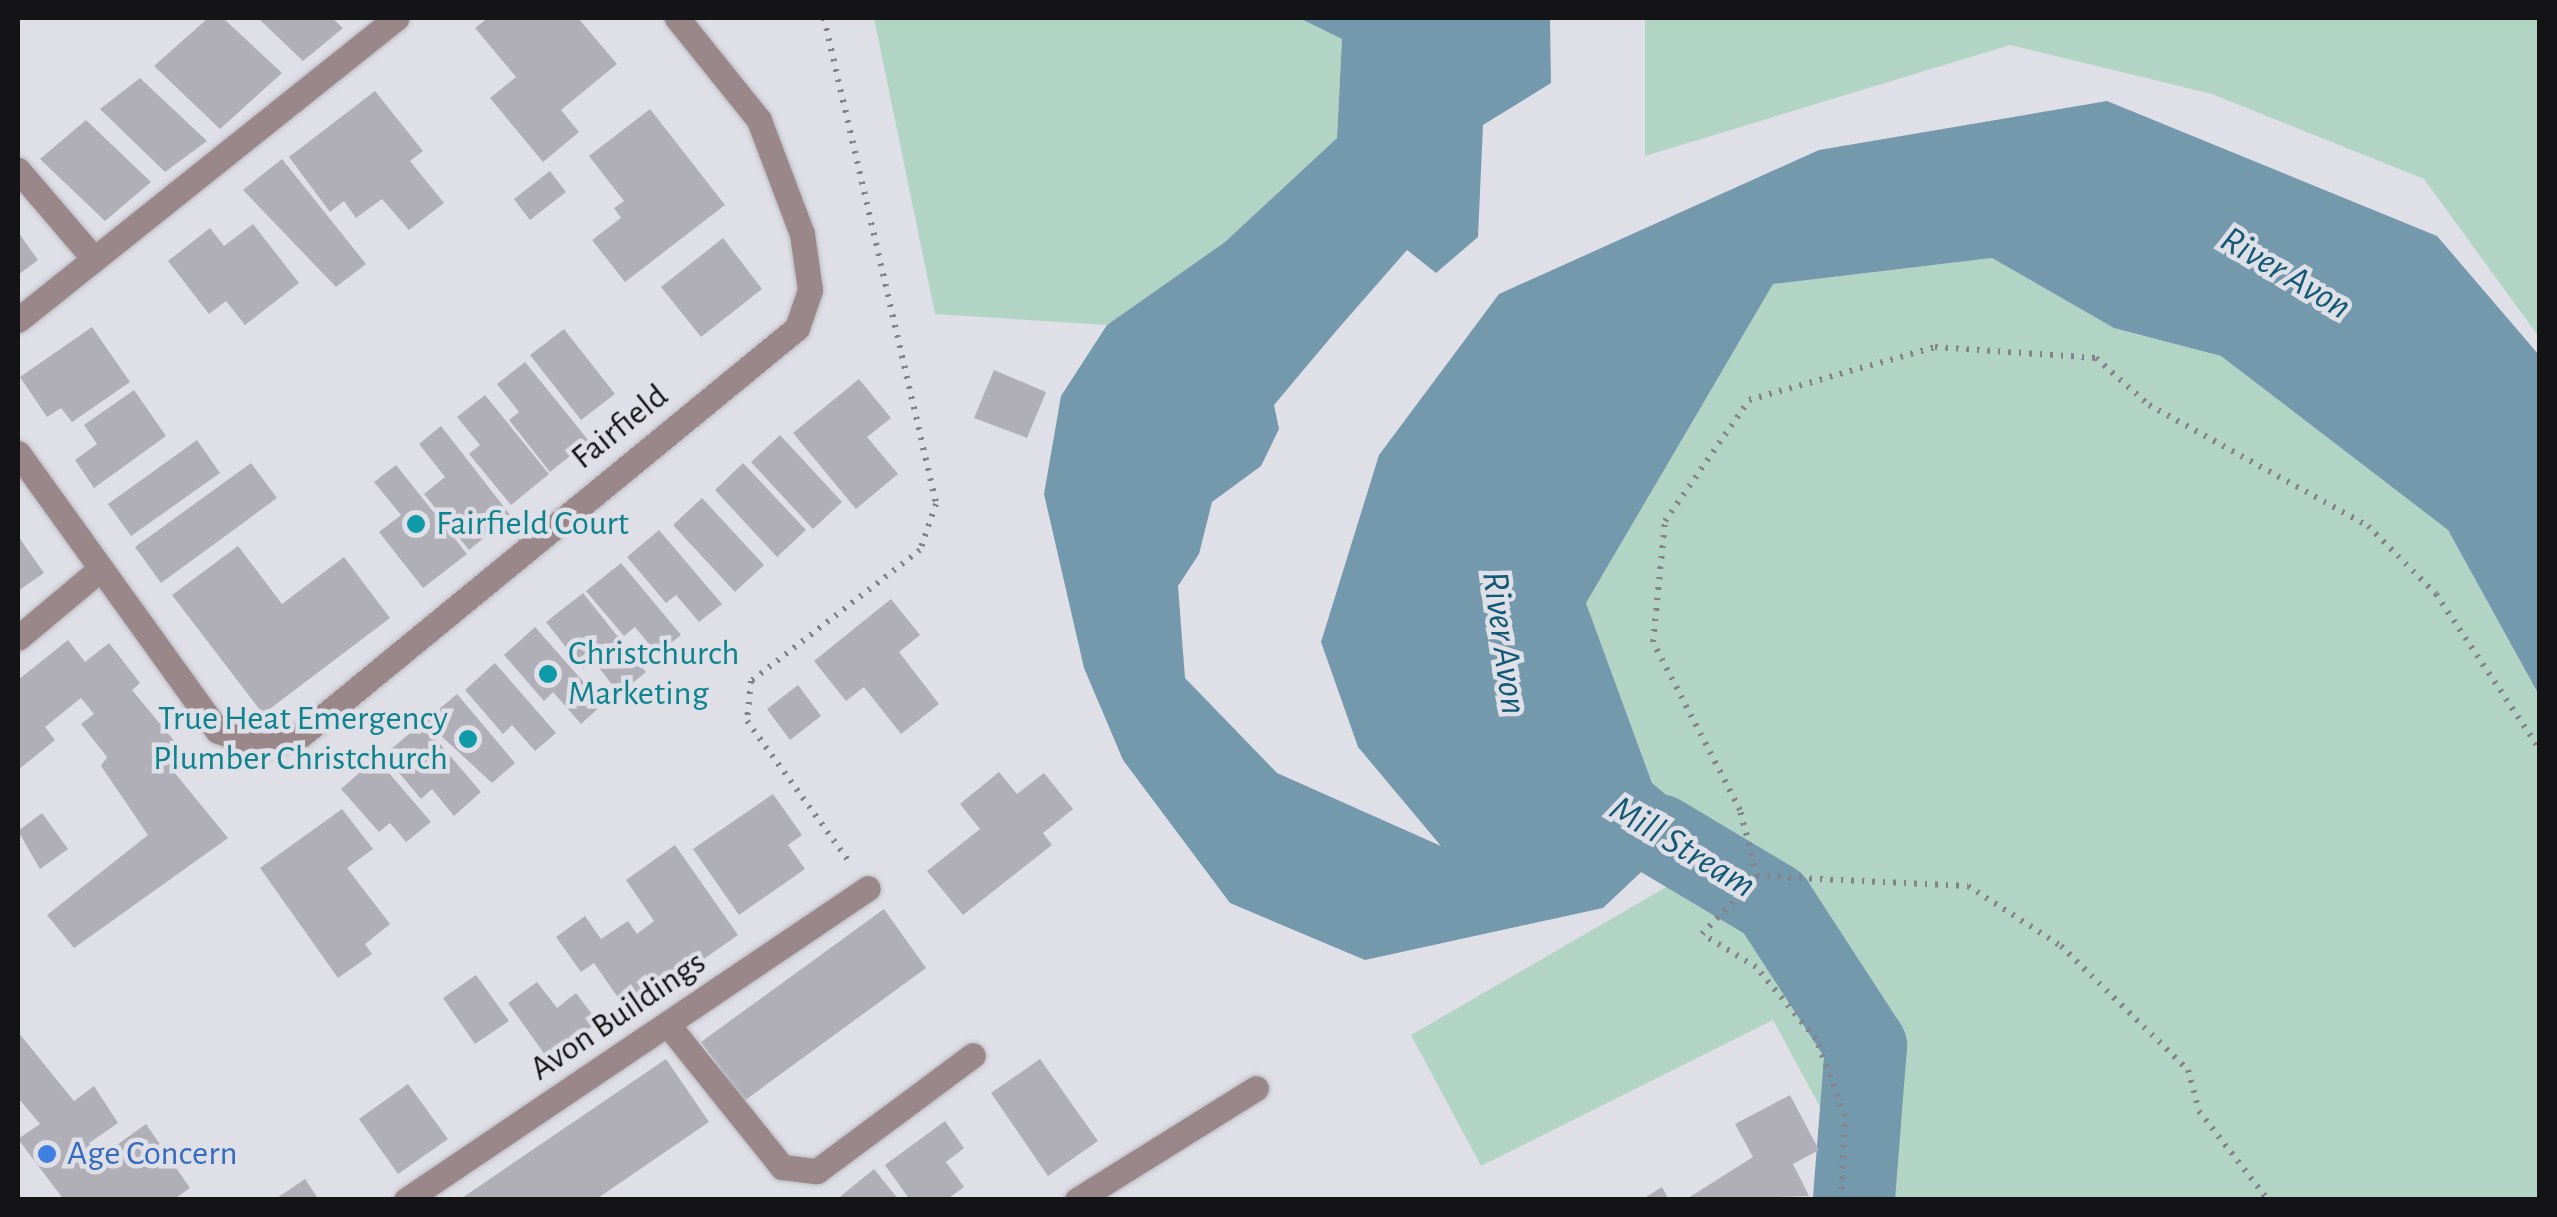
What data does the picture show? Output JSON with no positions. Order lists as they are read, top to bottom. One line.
{"streets":{"street":["Fairfield","Avon Buildings"]},"water":["River Avon","Mill Stream"],"places":["Fairfield Court","Christchurch Marketing","True Heat Emergency Plumber Christchurch","Age Concern"]}
